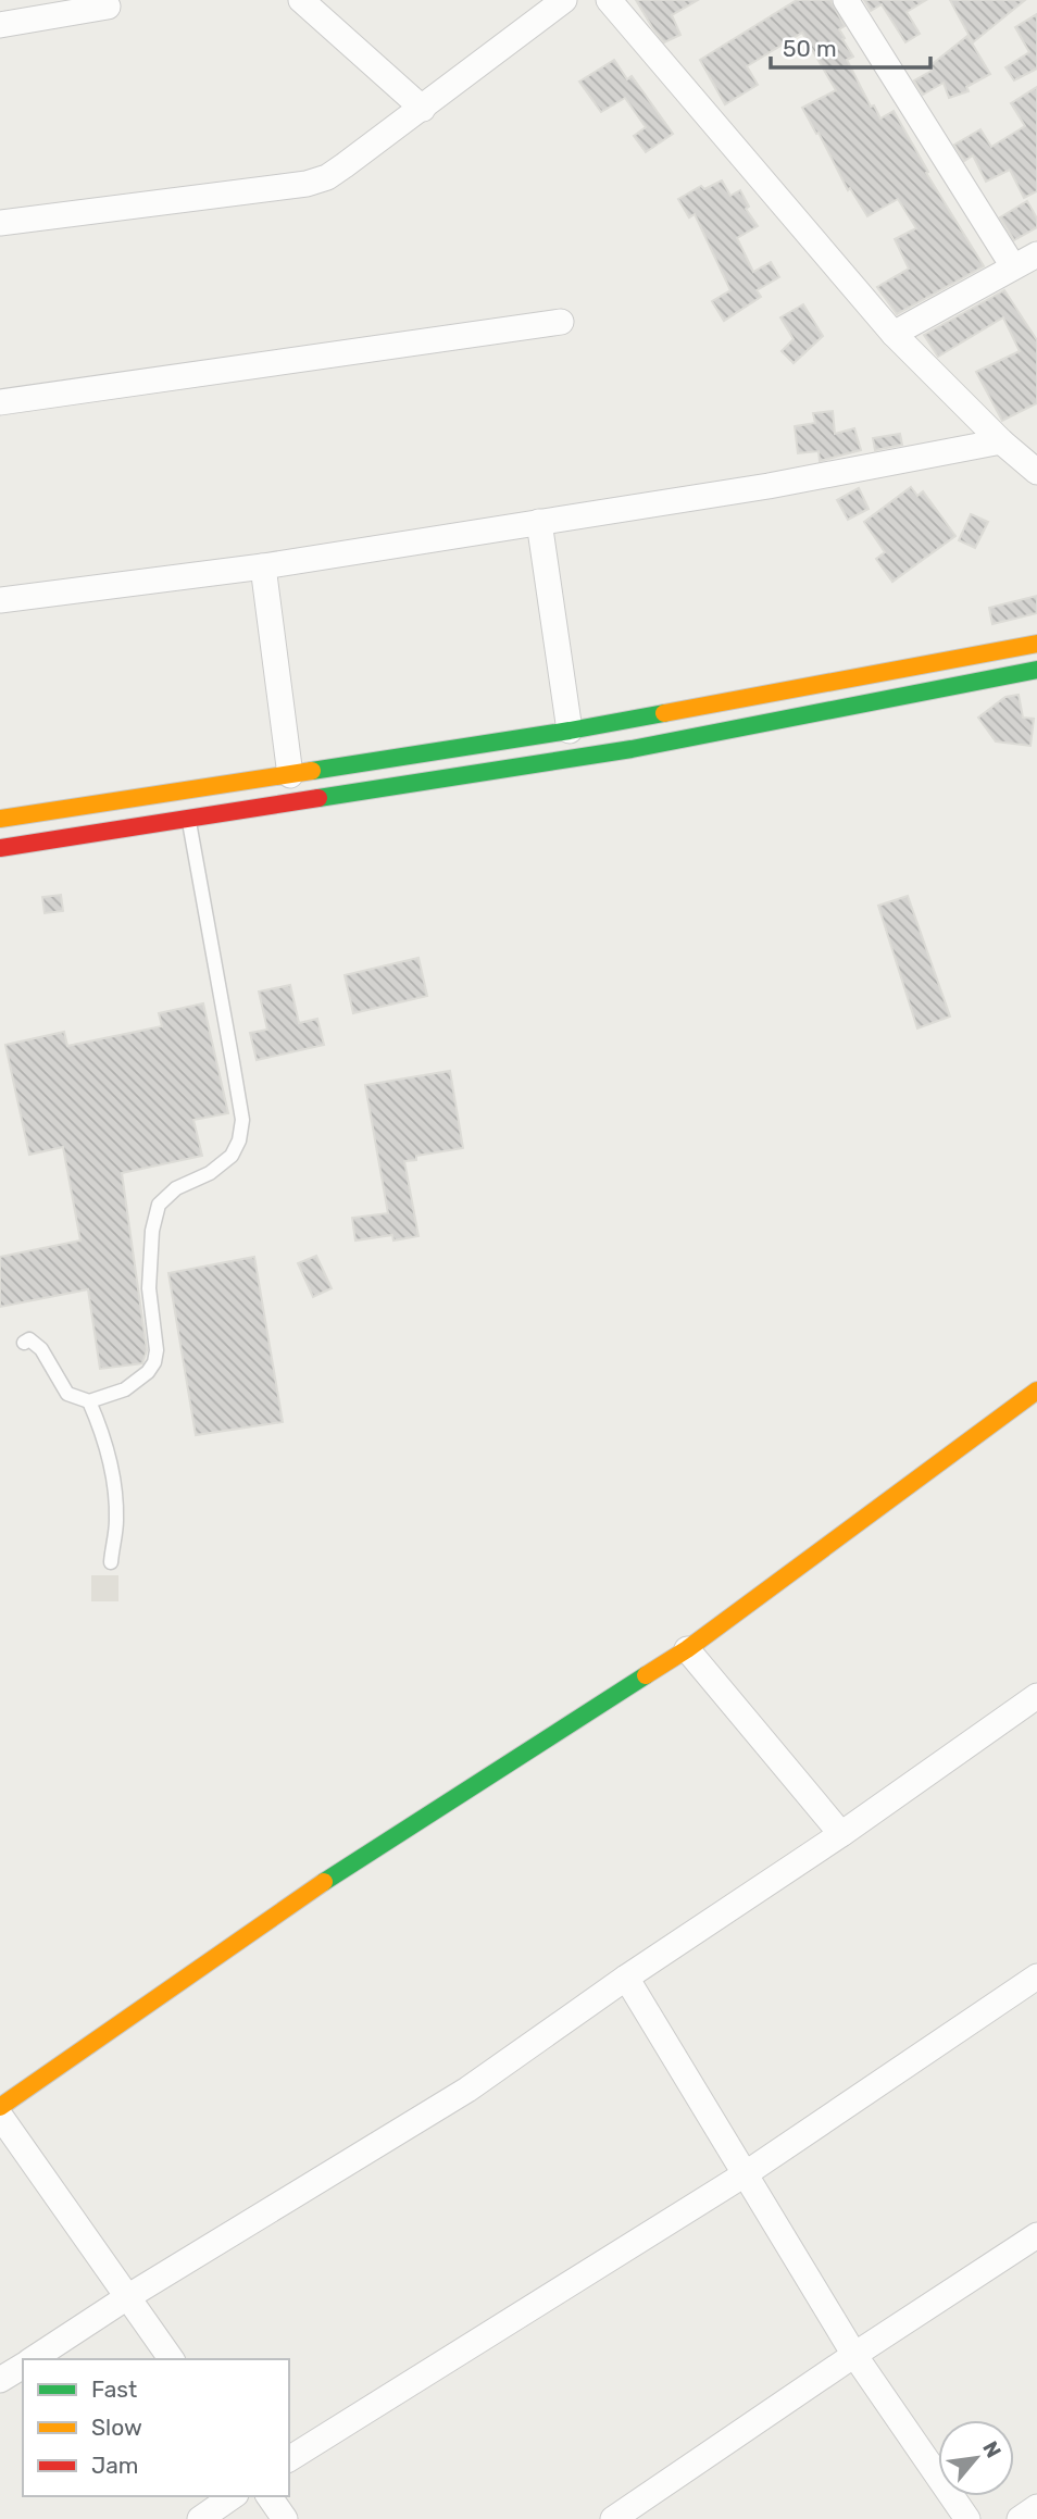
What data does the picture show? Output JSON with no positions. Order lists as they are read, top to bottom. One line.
{"legend":["Fast","Slow","Jam"],"scale_bar":"50 m","north":"top right"}
